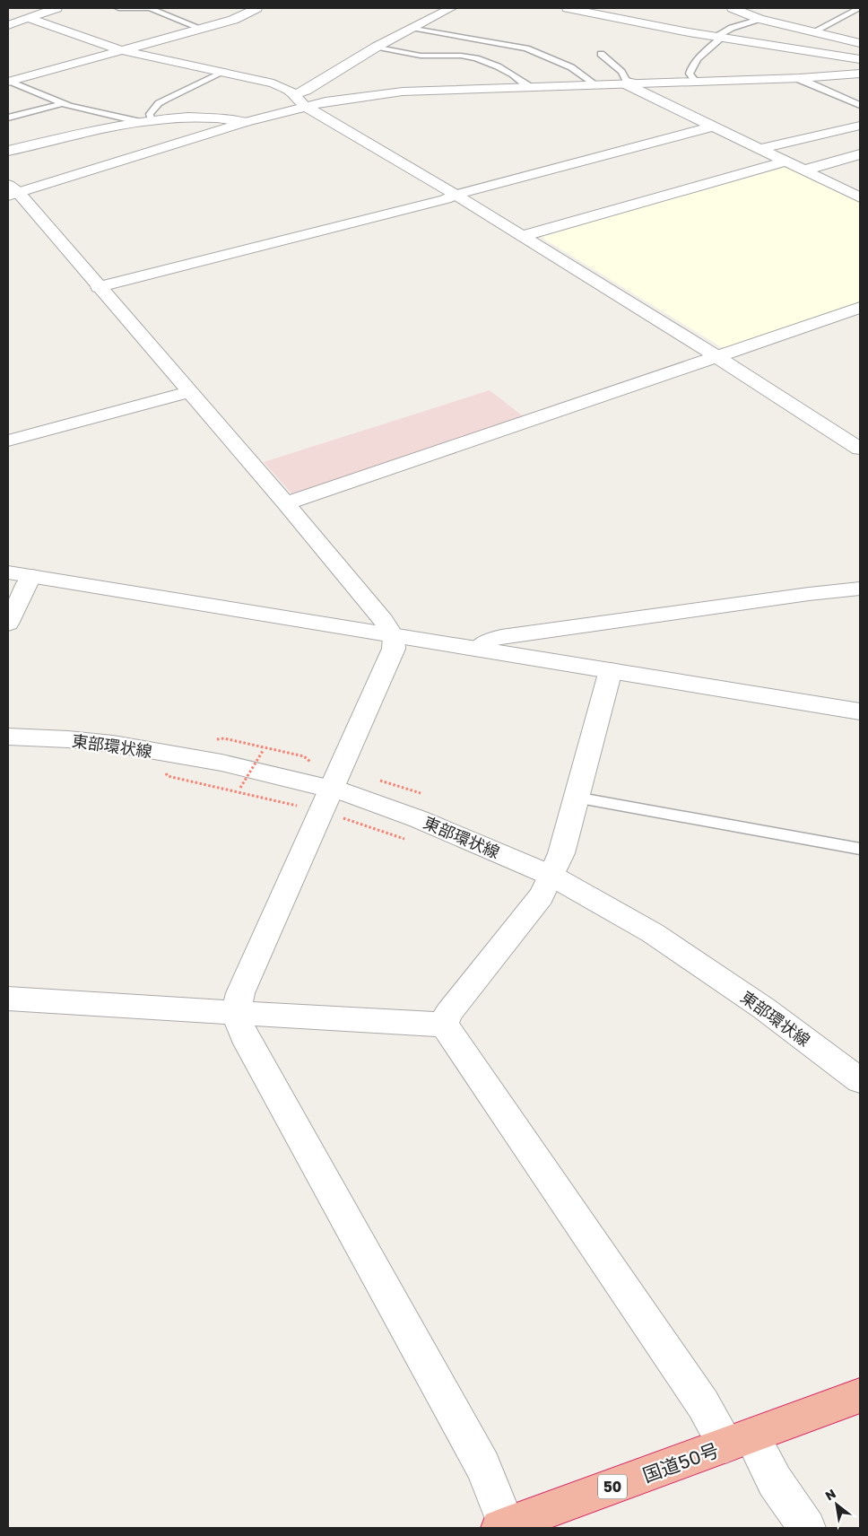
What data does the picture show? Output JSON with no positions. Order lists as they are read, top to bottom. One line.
{"streets":{"highway":["国道50号","50"],"street":["東部環状線"]},"north":"top left"}
